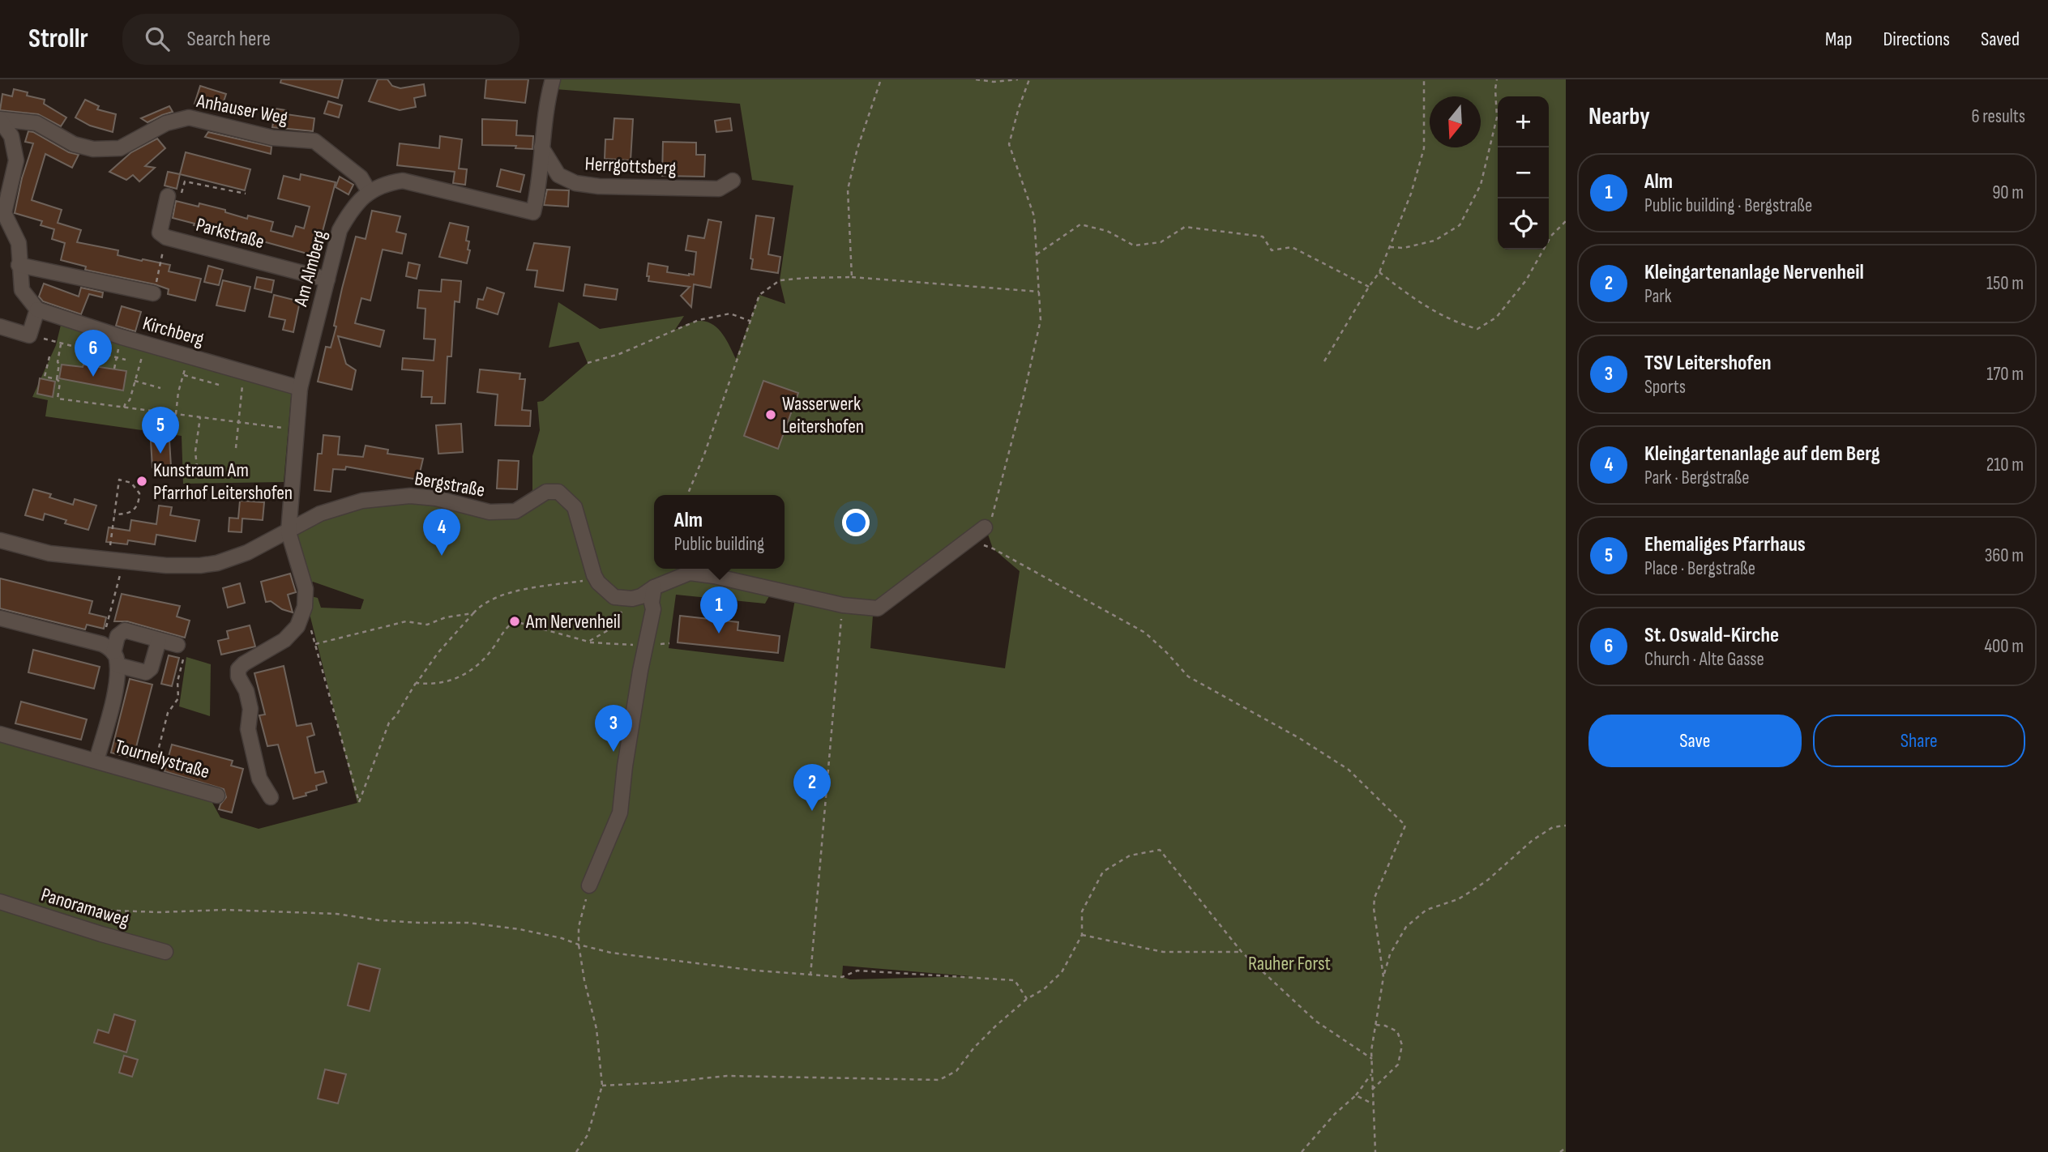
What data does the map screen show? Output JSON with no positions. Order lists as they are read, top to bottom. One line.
{"streets":{"street":["Anhauser Weg","Herrgottsberg","Parkstraße","Am Almberg","Kirchberg","Bergstraße","Tournelystraße","Panoramaweg"]},"crossings":[["Anhauser Weg","Am Almberg"],["Herrgottsberg","Am Almberg"],["Parkstraße","Am Almberg"],["Am Almberg","Kirchberg"],["Am Almberg","Bergstraße"]],"parks":["Rauher Forst"],"places":["Wasserwerk Leitershofen","Kunstraum Am Pfarrhof Leitershofen","Am Nervenheil"],"north":"bottom","page":{"header":"Strollr","search":"Search here","nav":["Map","Directions","Saved"],"heading":["Nearby","6 results"],"map_buttons":["+","−"],"list":[{"mark":"1","name":"Alm","note":"Public building · Bergstraße","value":"90 m"},{"mark":"2","name":"Kleingartenanlage Nervenheil","note":"Park","value":"150 m"},{"mark":"3","name":"TSV Leitershofen","note":"Sports","value":"170 m"},{"mark":"4","name":"Kleingartenanlage auf dem Berg","note":"Park · Bergstraße","value":"210 m"},{"mark":"5","name":"Ehemaliges Pfarrhaus","note":"Place · Bergstraße","value":"360 m"},{"mark":"6","name":"St. Oswald-Kirche","note":"Church · Alte Gasse","value":"400 m"}],"pins":["6","5","4","1","3","2"],"popup":["Alm","Public building"],"buttons":["Save","Share"]}}
